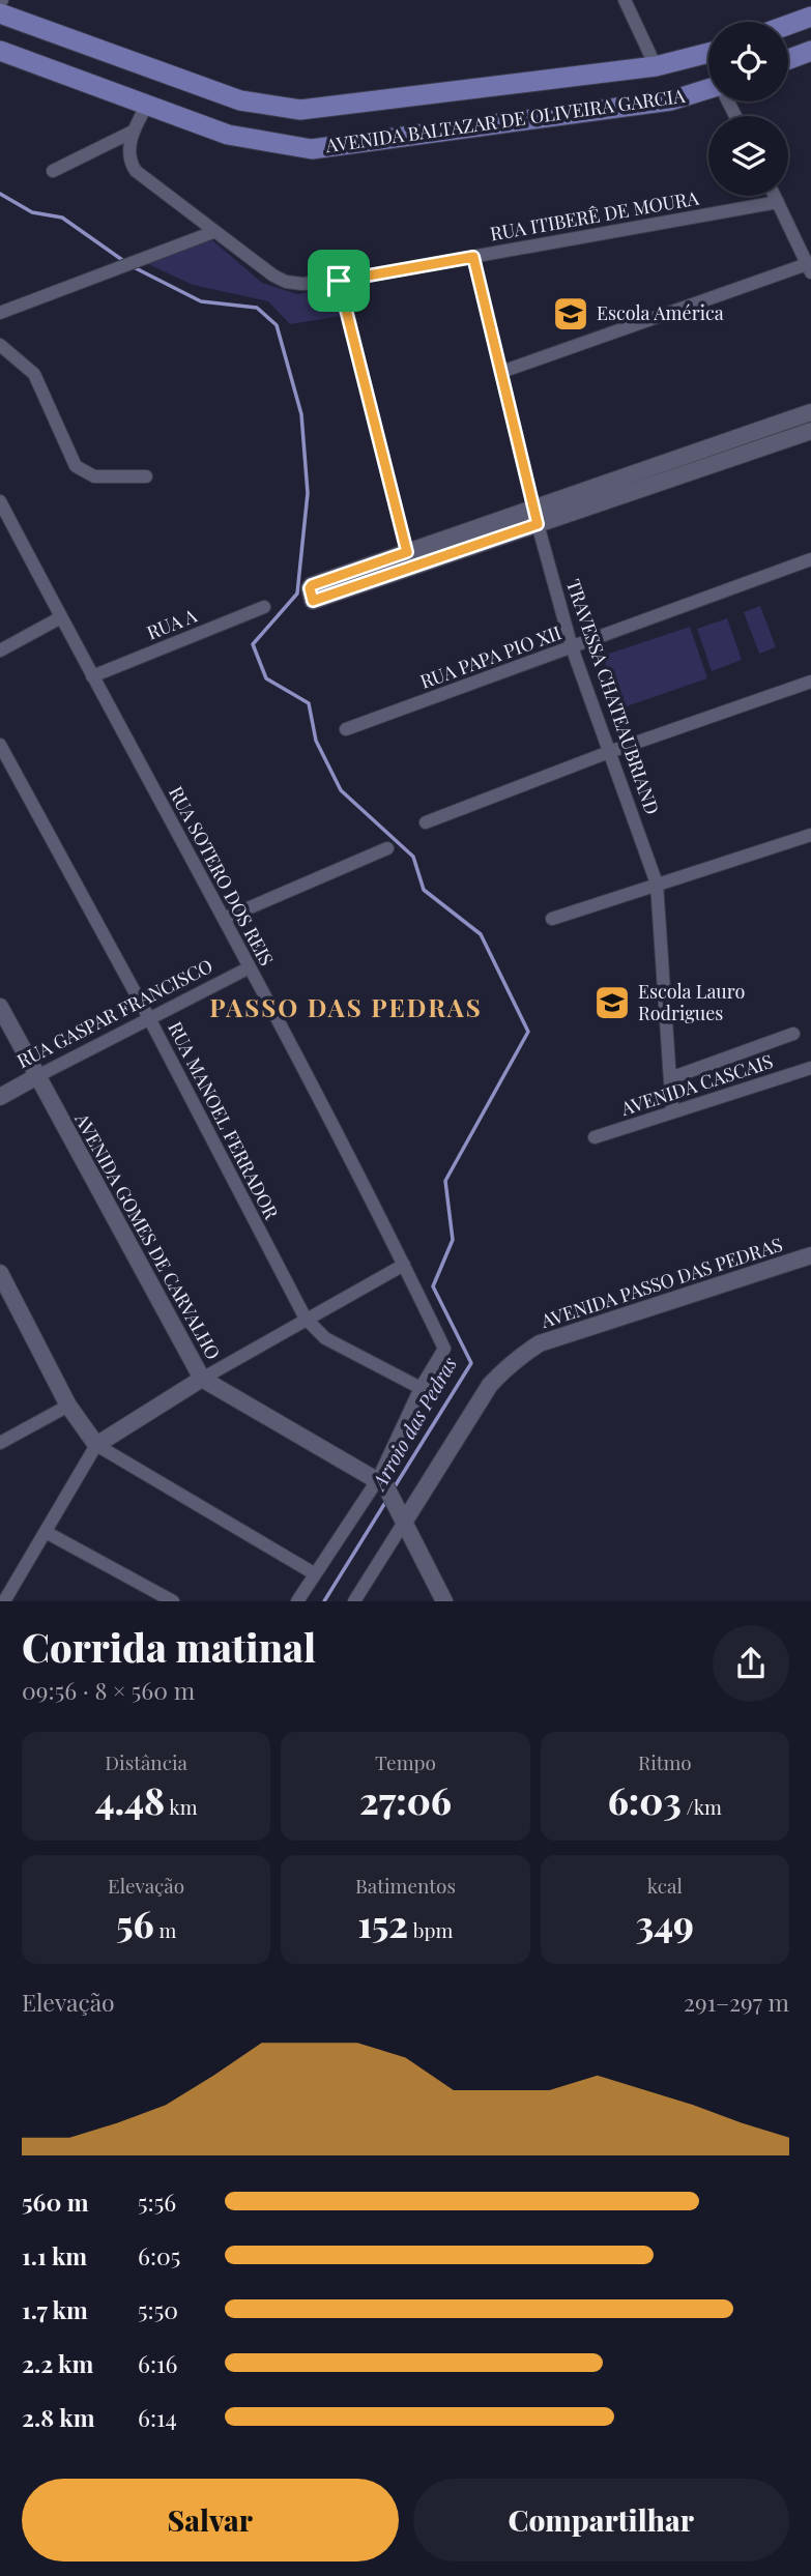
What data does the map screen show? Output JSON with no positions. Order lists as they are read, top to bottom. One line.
{"streets":{"main road":["AVENIDA BALTAZAR DE OLIVEIRA GARCIA"],"street":["RUA ITIBERÊ DE MOURA","RUA A","RUA PAPA PIO XII","TRAVESSA CHATEAUBRIAND","RUA SOTERO DOS REIS","RUA GASPAR FRANCISCO","AVENIDA CASCAIS","RUA MANOEL FERRADOR","AVENIDA GOMES DE CARVALHO","AVENIDA PASSO DAS PEDRAS"]},"crossings":[["RUA ITIBERÊ DE MOURA","TRAVESSA CHATEAUBRIAND"],["RUA A","RUA SOTERO DOS REIS"],["RUA PAPA PIO XII","TRAVESSA CHATEAUBRIAND"],["TRAVESSA CHATEAUBRIAND","AVENIDA CASCAIS"],["RUA SOTERO DOS REIS","RUA GASPAR FRANCISCO"],["RUA SOTERO DOS REIS","RUA MANOEL FERRADOR"],["RUA GASPAR FRANCISCO","RUA MANOEL FERRADOR"],["RUA GASPAR FRANCISCO","AVENIDA GOMES DE CARVALHO"],["AVENIDA GOMES DE CARVALHO","AVENIDA PASSO DAS PEDRAS"]],"districts":["PASSO DAS PEDRAS"],"water":["Arroio das Pedras"],"places":{"school or university":["Escola América","Escola Lauro Rodrigues"]},"page":{"heading":["Corrida matinal","09:56 · 8 × 560 m"],"stats":[["Distância","4.48 km"],["Tempo","27:06"],["Ritmo","6:03 /km"],["Elevação","56 m"],["Batimentos","152 bpm"],["kcal","349"]],"chart":["Elevação","291–297 m"],"list":[{"name":"560 m","note":"5:56"},{"name":"1.1 km","note":"6:05"},{"name":"1.7 km","note":"5:50"},{"name":"2.2 km","note":"6:16"},{"name":"2.8 km","note":"6:14"}],"buttons":["Salvar","Compartilhar"]}}
